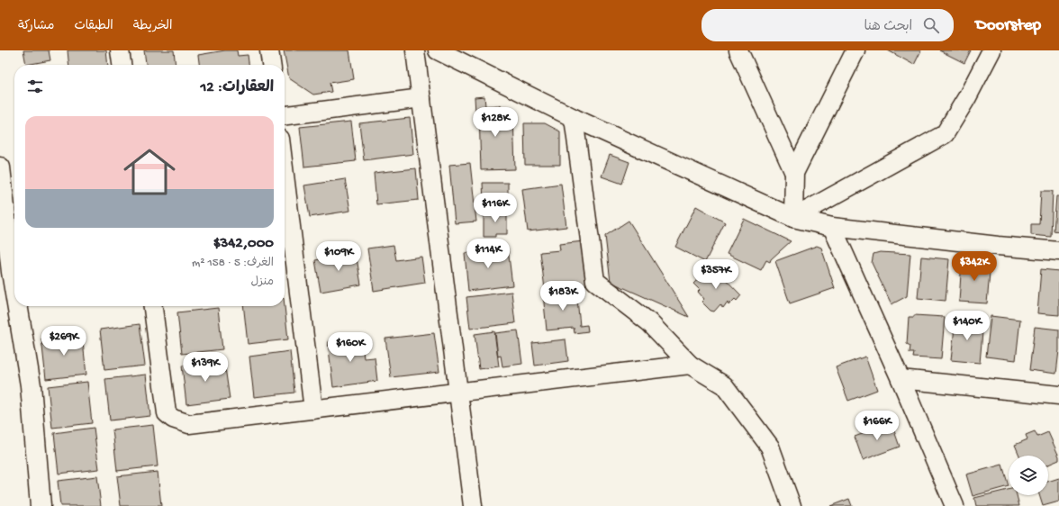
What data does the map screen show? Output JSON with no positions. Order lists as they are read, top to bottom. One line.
{"page":{"header":"Doorstep","search":"ابحث هنا","nav":["الخريطة","الطبقات","مشاركة"],"heading":"العقارات: 12","price":["$128K","$116K","$114K","$109K","$342K","$357K","$183K","$140K","$269K","$160K","$139K","$166K"],"list":[{"name":"$342,000","note":"الغرف: 5 · 158 m² · منزل"}]}}
